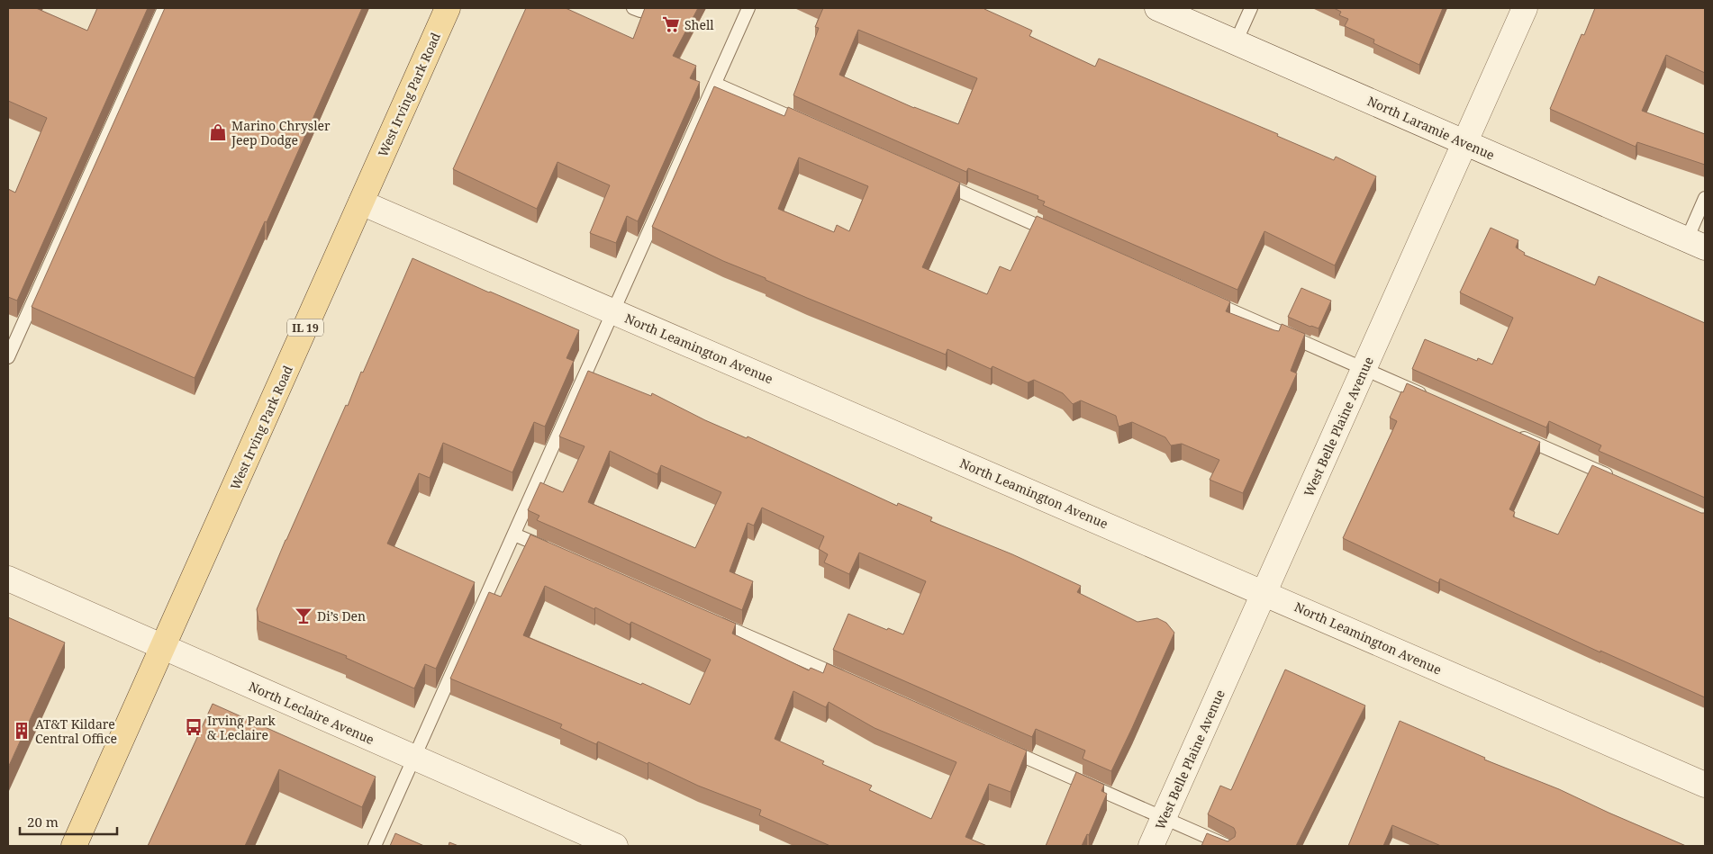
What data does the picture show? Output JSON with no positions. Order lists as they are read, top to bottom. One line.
{"streets":{"main road":["West Irving Park Road","IL 19"],"street":["North Laramie Avenue","North Leamington Avenue","West Belle Plaine Avenue","North Leclaire Avenue"]},"crossings":[["West Irving Park Road","North Leamington Avenue"],["West Irving Park Road","North Leclaire Avenue"],["North Laramie Avenue","West Belle Plaine Avenue"],["North Leamington Avenue","West Belle Plaine Avenue"]],"places":{"supermarket":["Shell"],"shop":["Marino Chrysler Jeep Dodge"],"bar":["Di’s Den"],"bus stop":["Irving Park & Leclaire"],"building":["AT&T Kildare Central Office"]},"scale_bar":"20 m"}
